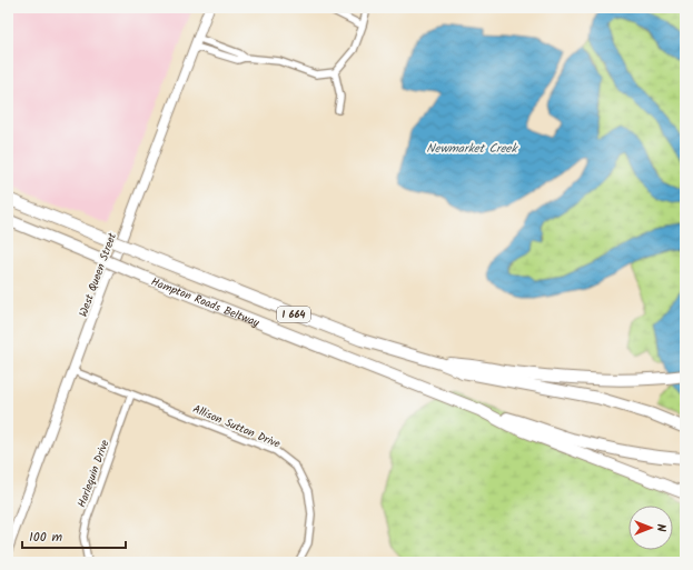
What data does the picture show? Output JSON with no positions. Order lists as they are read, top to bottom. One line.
{"streets":{"highway":["Hampton Roads Beltway","I 664"],"main road":["West Queen Street"],"street":["Allison Sutton Drive","Harlequin Drive"]},"crossings":[["West Queen Street","Allison Sutton Drive"],["Allison Sutton Drive","Harlequin Drive"]],"water":["Newmarket Creek"],"scale_bar":"100 m","north":"right"}
